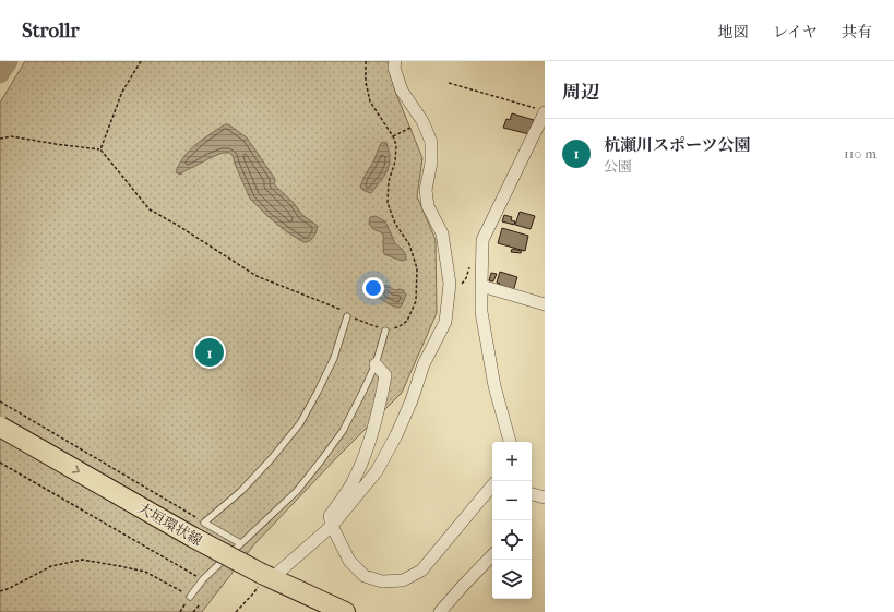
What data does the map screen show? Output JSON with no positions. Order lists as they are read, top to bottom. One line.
{"streets":{"main road":["大垣環状線"]},"page":{"header":"Strollr","nav":["地図","レイヤ","共有"],"heading":"周辺","list":[{"mark":"1","name":"杭瀬川スポーツ公園","note":"公園","value":"110 m"}],"pins":"1","map_buttons":["+","−"]}}
